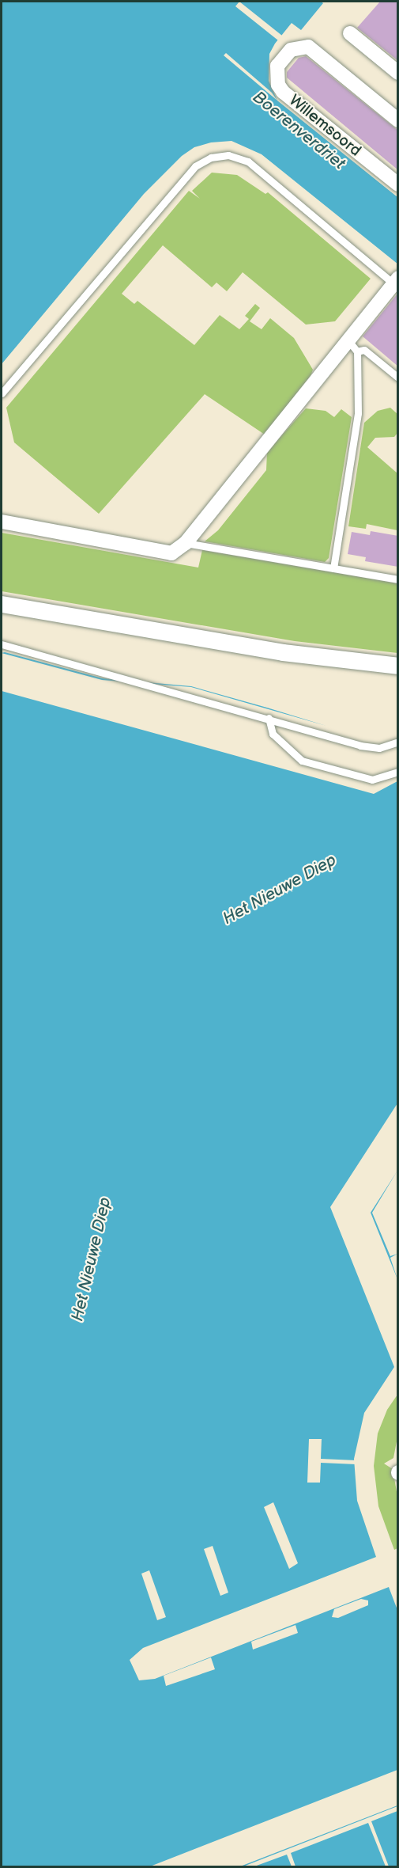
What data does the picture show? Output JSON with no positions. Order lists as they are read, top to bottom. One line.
{"streets":{"street":["Willemsoord"]},"water":["Boerenverdriet","Het Nieuwe Diep"]}
